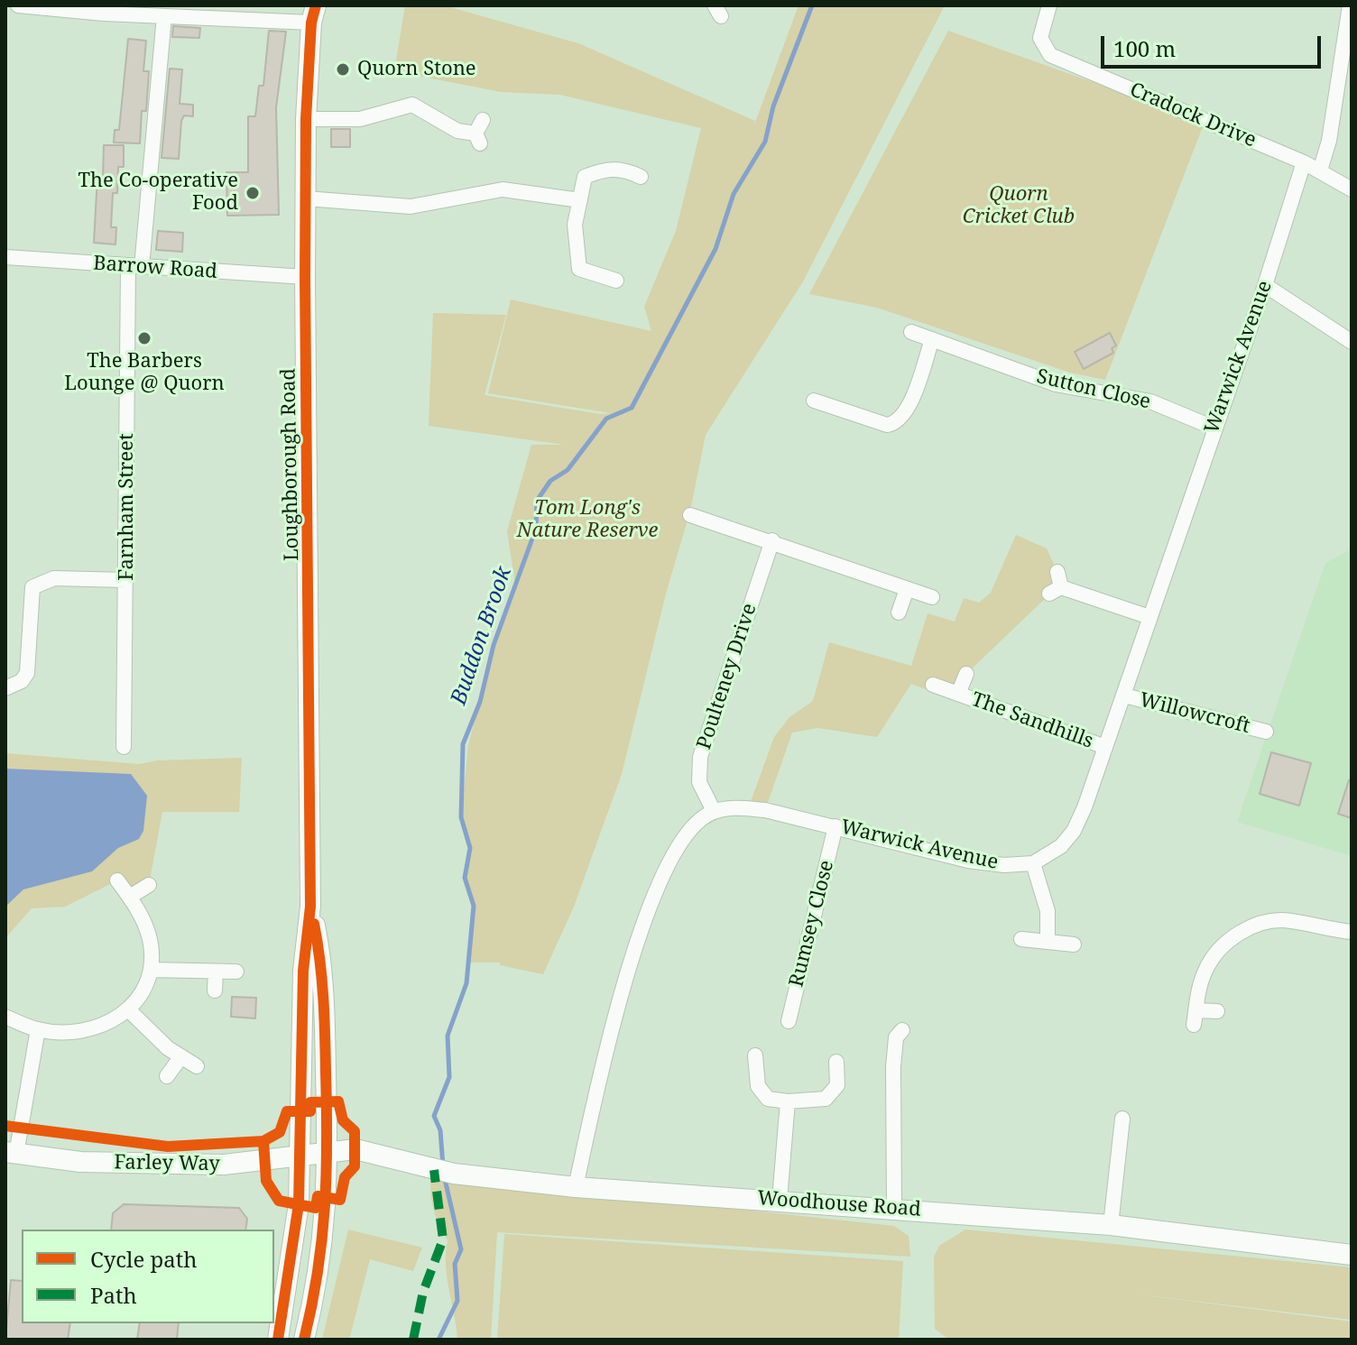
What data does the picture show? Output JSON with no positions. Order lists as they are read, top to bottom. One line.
{"streets":{"street":["Cradock Drive","Barrow Road","Warwick Avenue","Sutton Close","Loughborough Road","Farnham Street","Poulteney Drive","Willowcroft","The Sandhills","Rumsey Close","Farley Way","Woodhouse Road"]},"crossings":[["Cradock Drive","Warwick Avenue"],["Barrow Road","Loughborough Road"],["Barrow Road","Farnham Street"],["Warwick Avenue","Sutton Close"],["Warwick Avenue","Poulteney Drive"],["Warwick Avenue","Willowcroft"],["Warwick Avenue","The Sandhills"],["Warwick Avenue","Rumsey Close"],["Loughborough Road","Farley Way"],["Loughborough Road","Woodhouse Road"],["Farley Way","Woodhouse Road"]],"water":["Buddon Brook"],"parks":["Quorn Cricket Club","Tom Long's Nature Reserve"],"places":["Quorn Stone","The Co-operative Food","The Barbers Lounge @ Quorn"],"legend":["Cycle path","Path"],"scale_bar":"100 m"}
